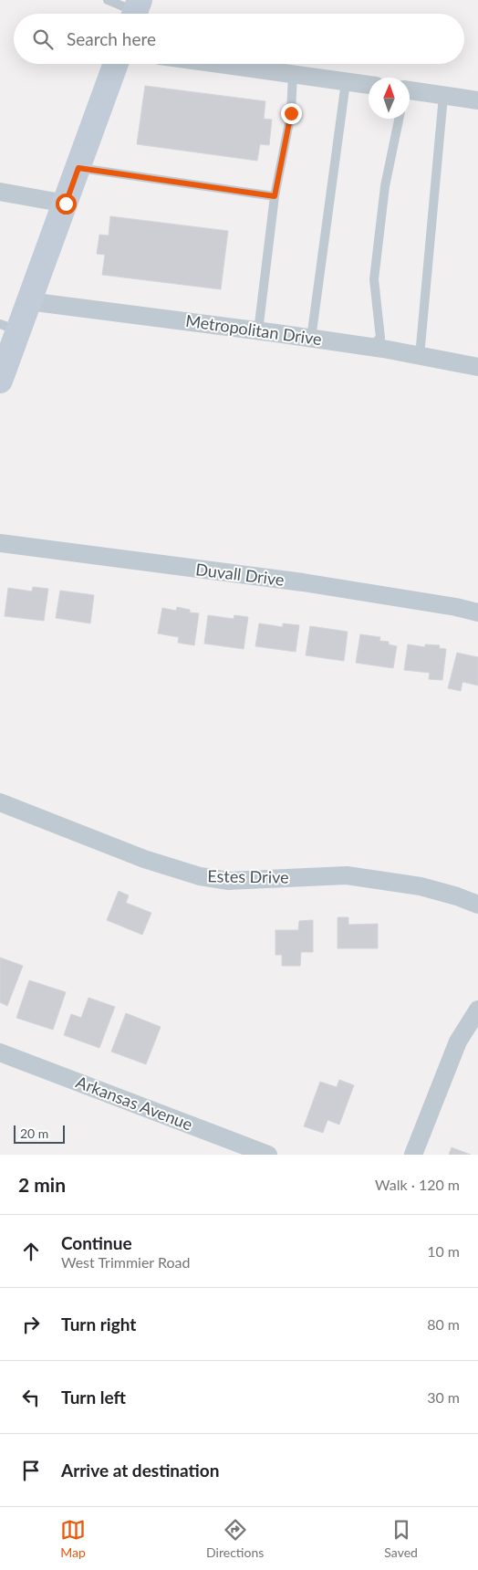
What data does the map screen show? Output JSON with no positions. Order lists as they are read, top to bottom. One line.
{"streets":{"street":["Metropolitan Drive","Duvall Drive","Estes Drive","Arkansas Avenue"]},"scale_bar":"20 m","north":"top","page":{"search":"Search here","scale":"20 m","heading":["2 min","Walk · 120 m"],"list":[["Continue","West Trimmier Road","10 m"],["Turn right","80 m"],["Turn left","30 m"],"Arrive at destination"],"nav":["Map","Directions","Saved"]}}
